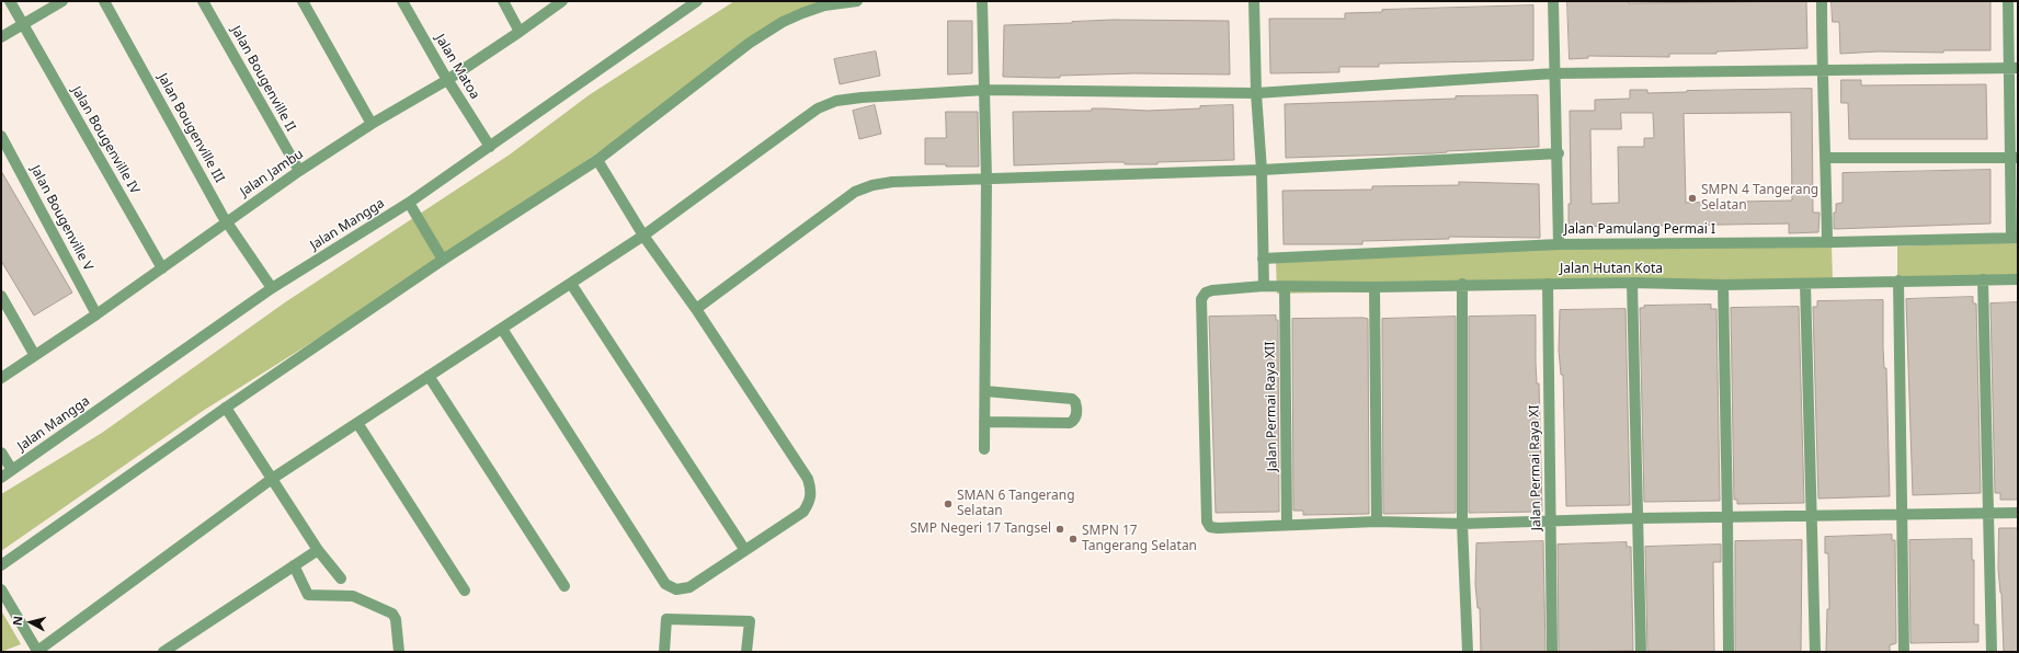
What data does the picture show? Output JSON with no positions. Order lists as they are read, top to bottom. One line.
{"streets":{"street":["Jalan Matoa","Jalan Bougenville II","Jalan Bougenville III","Jalan Bougenville IV","Jalan Jambu","Jalan Bougenville V","Jalan Mangga","Jalan Pamulang Permai I","Jalan Hutan Kota","Jalan Permai Raya XII","Jalan Permai Raya XI"]},"crossings":[["Jalan Matoa","Jalan Jambu"],["Jalan Matoa","Jalan Mangga"],["Jalan Bougenville II","Jalan Jambu"],["Jalan Bougenville III","Jalan Jambu"],["Jalan Bougenville III","Jalan Mangga"],["Jalan Bougenville IV","Jalan Jambu"],["Jalan Jambu","Jalan Bougenville V"],["Jalan Hutan Kota","Jalan Permai Raya XII"],["Jalan Hutan Kota","Jalan Permai Raya XI"]],"places":["SMPN 4 Tangerang Selatan","SMAN 6 Tangerang Selatan","SMP Negeri 17 Tangsel","SMPN 17 Tangerang Selatan"],"north":"left"}
